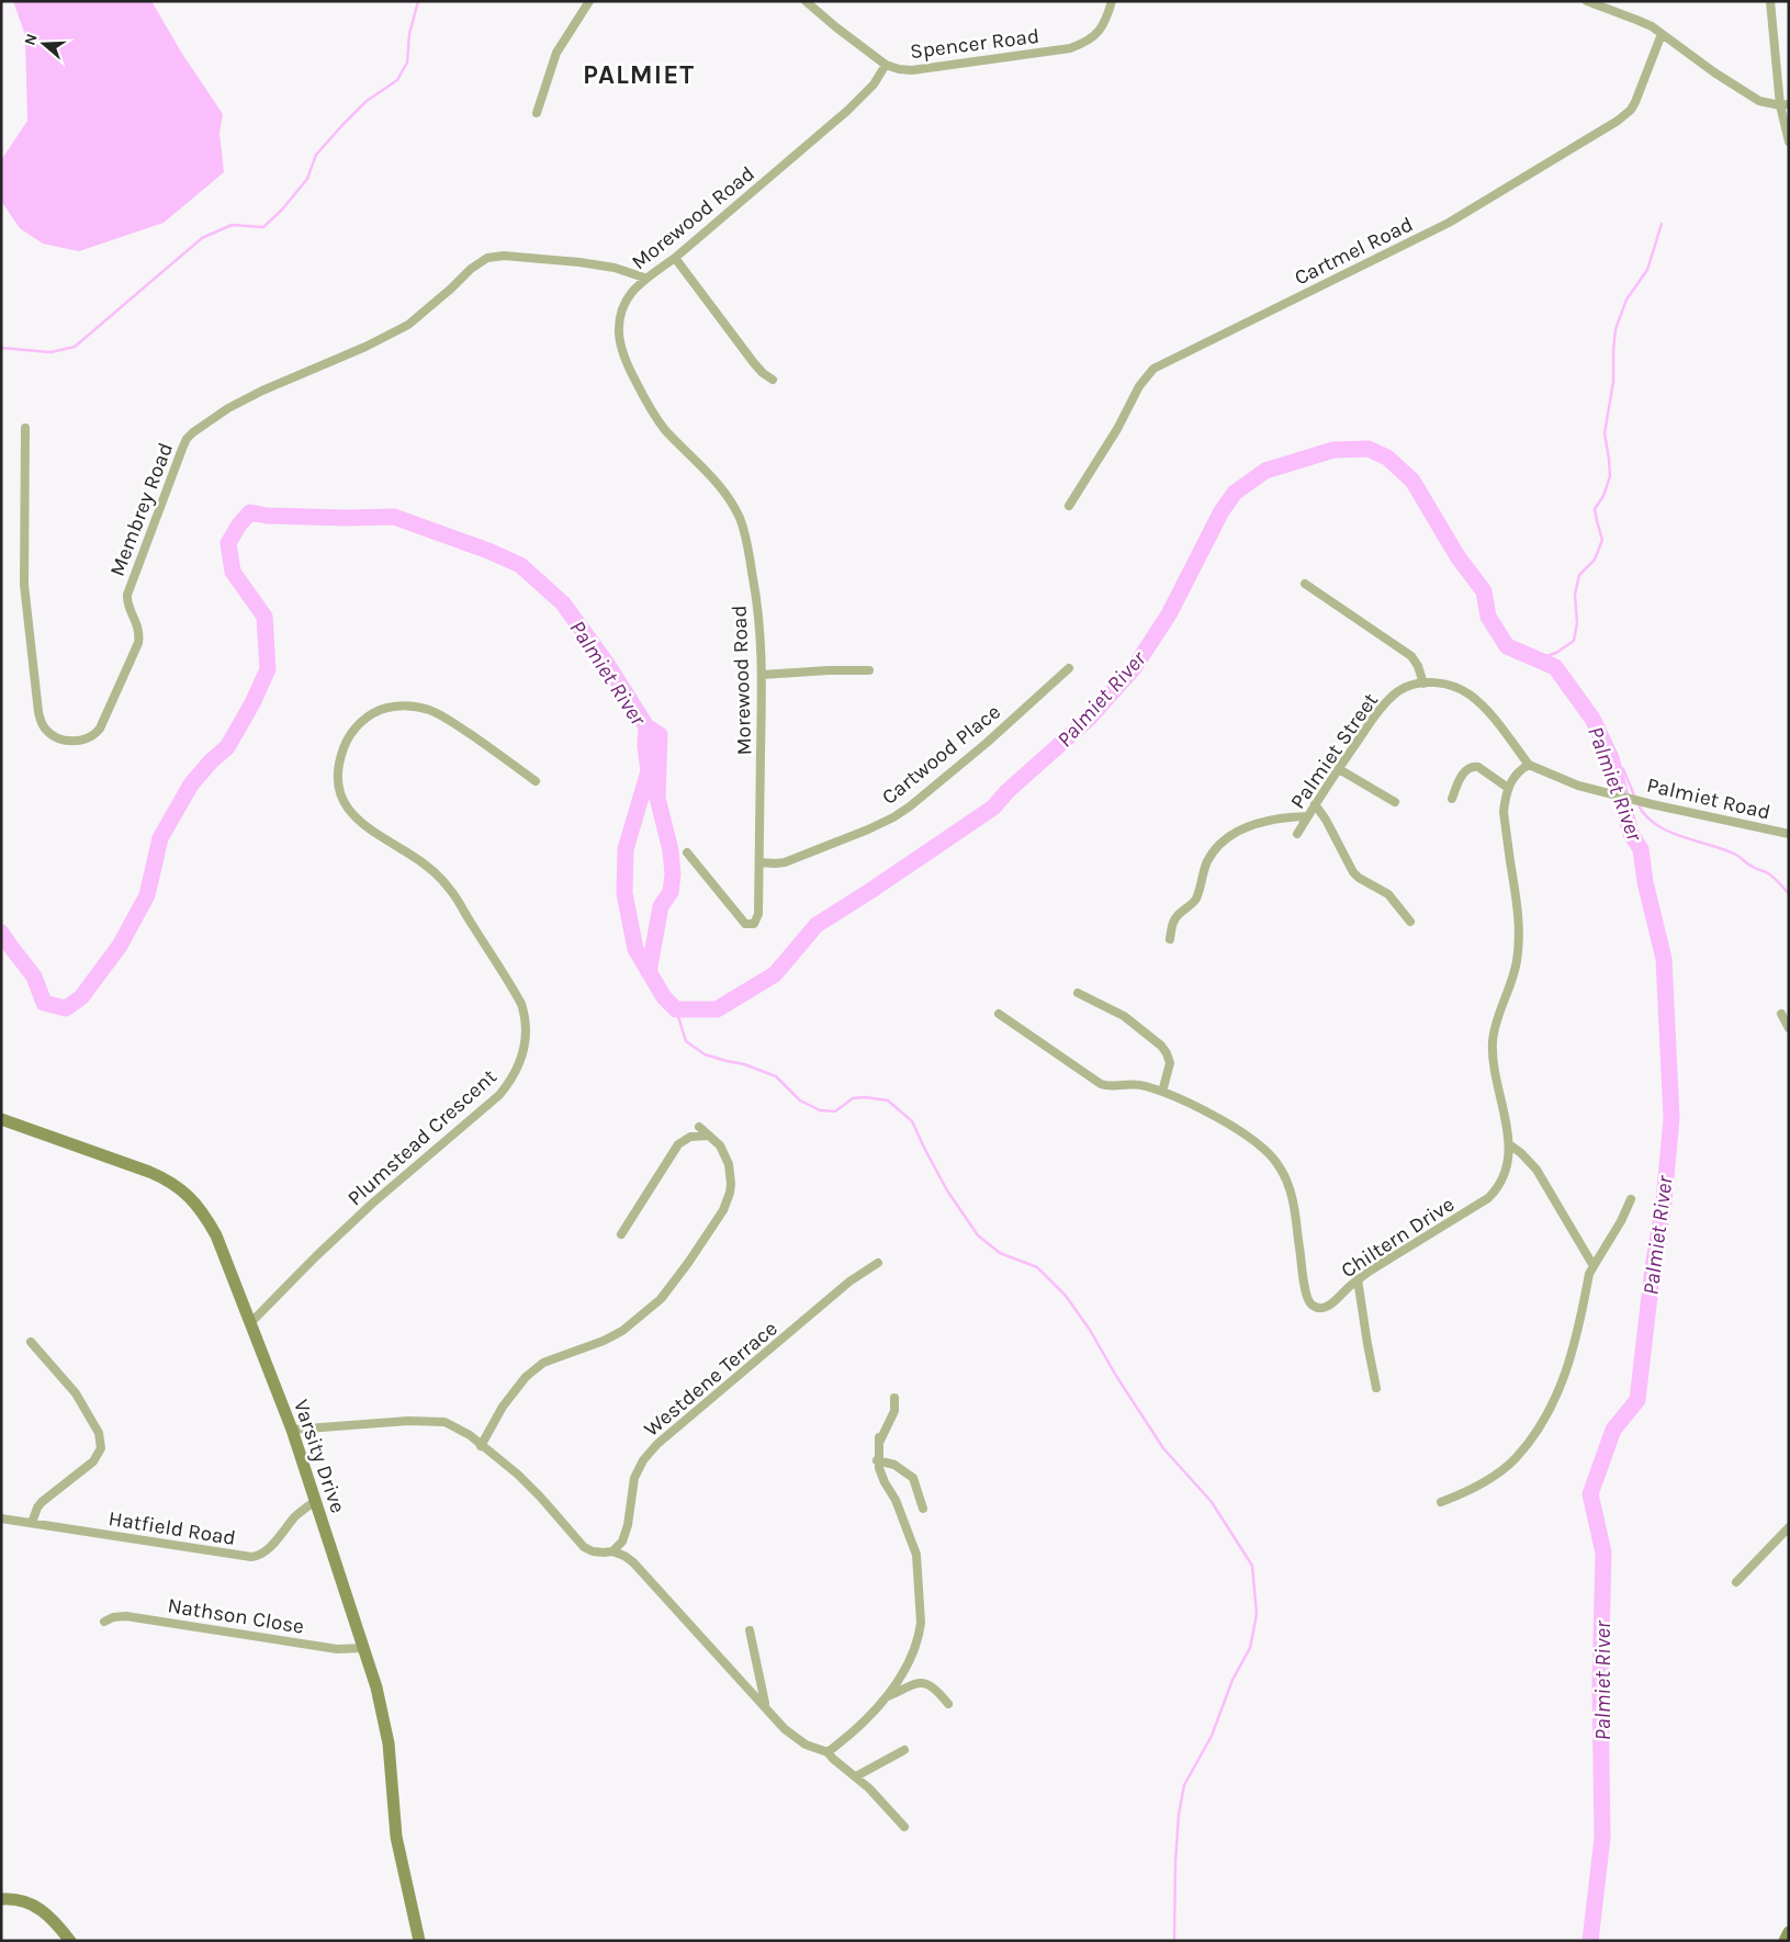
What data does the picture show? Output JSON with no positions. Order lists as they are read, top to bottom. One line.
{"streets":{"street":["Spencer Road","Morewood Road","Cartmel Road","Membrey Road","Palmiet Street","Cartwood Place","Palmiet Road","Plumstead Crescent","Chiltern Drive","Westdene Terrace","Varsity Drive","Hatfield Road","Nathson Close"]},"crossings":[["Spencer Road","Morewood Road"],["Morewood Road","Membrey Road"],["Morewood Road","Cartwood Place"],["Palmiet Street","Palmiet Road"],["Plumstead Crescent","Varsity Drive"],["Varsity Drive","Hatfield Road"],["Varsity Drive","Nathson Close"]],"districts":["PALMIET"],"water":["Palmiet River"],"north":"left"}
